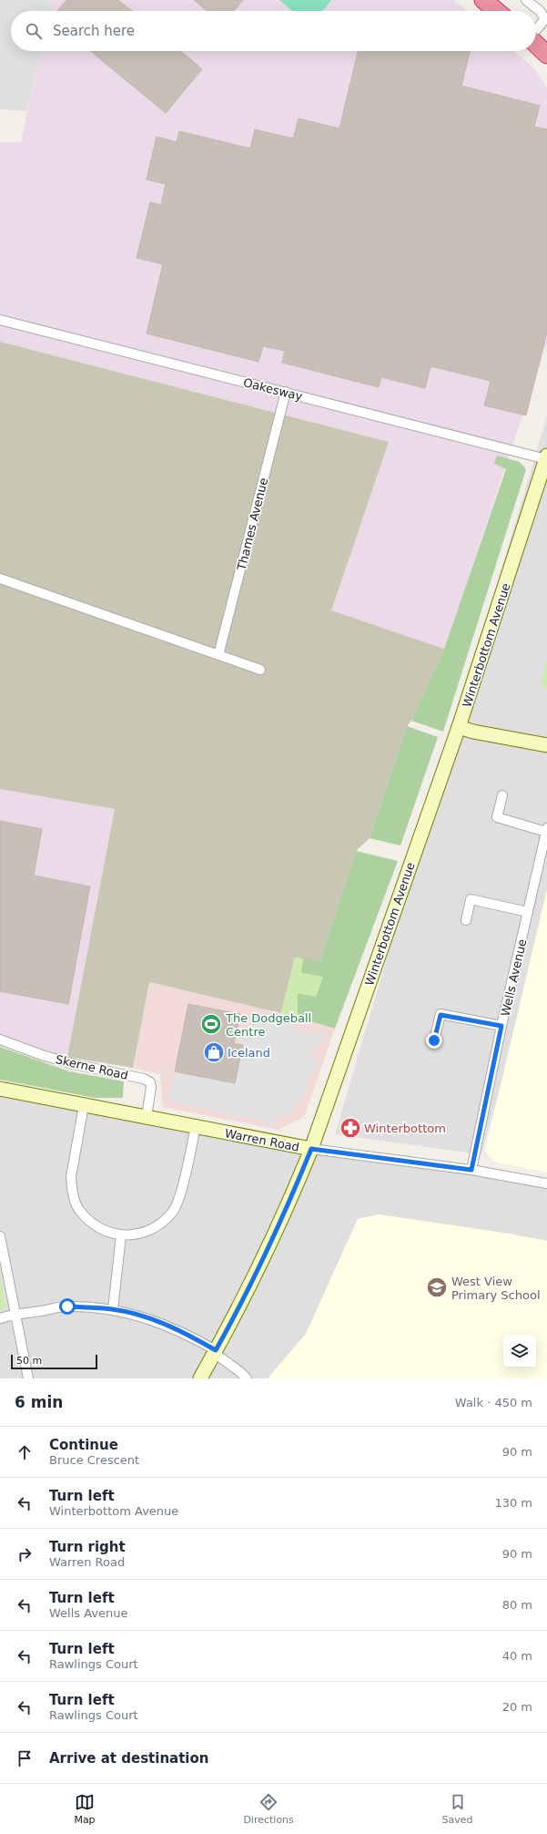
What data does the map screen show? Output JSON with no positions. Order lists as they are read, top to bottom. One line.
{"streets":{"street":["Oakesway","Thames Avenue","Winterbottom Avenue","Wells Avenue","Skerne Road","Warren Road"]},"crossings":[["Oakesway","Thames Avenue"],["Oakesway","Winterbottom Avenue"],["Winterbottom Avenue","Warren Road"],["Wells Avenue","Warren Road"],["Skerne Road","Warren Road"]],"places":{"sports":["The Dodgeball Centre"],"shop":["Iceland"],"pharmacy":["Winterbottom"],"school or university":["West View Primary School"]},"scale_bar":"50 m","page":{"search":"Search here","scale":"50 m","heading":["6 min","Walk · 450 m"],"list":[["Continue","Bruce Crescent","90 m"],["Turn left","Winterbottom Avenue","130 m"],["Turn right","Warren Road","90 m"],["Turn left","Wells Avenue","80 m"],["Turn left","Rawlings Court","40 m"],["Turn left","Rawlings Court","20 m"],"Arrive at destination"],"nav":["Map","Directions","Saved"]}}
